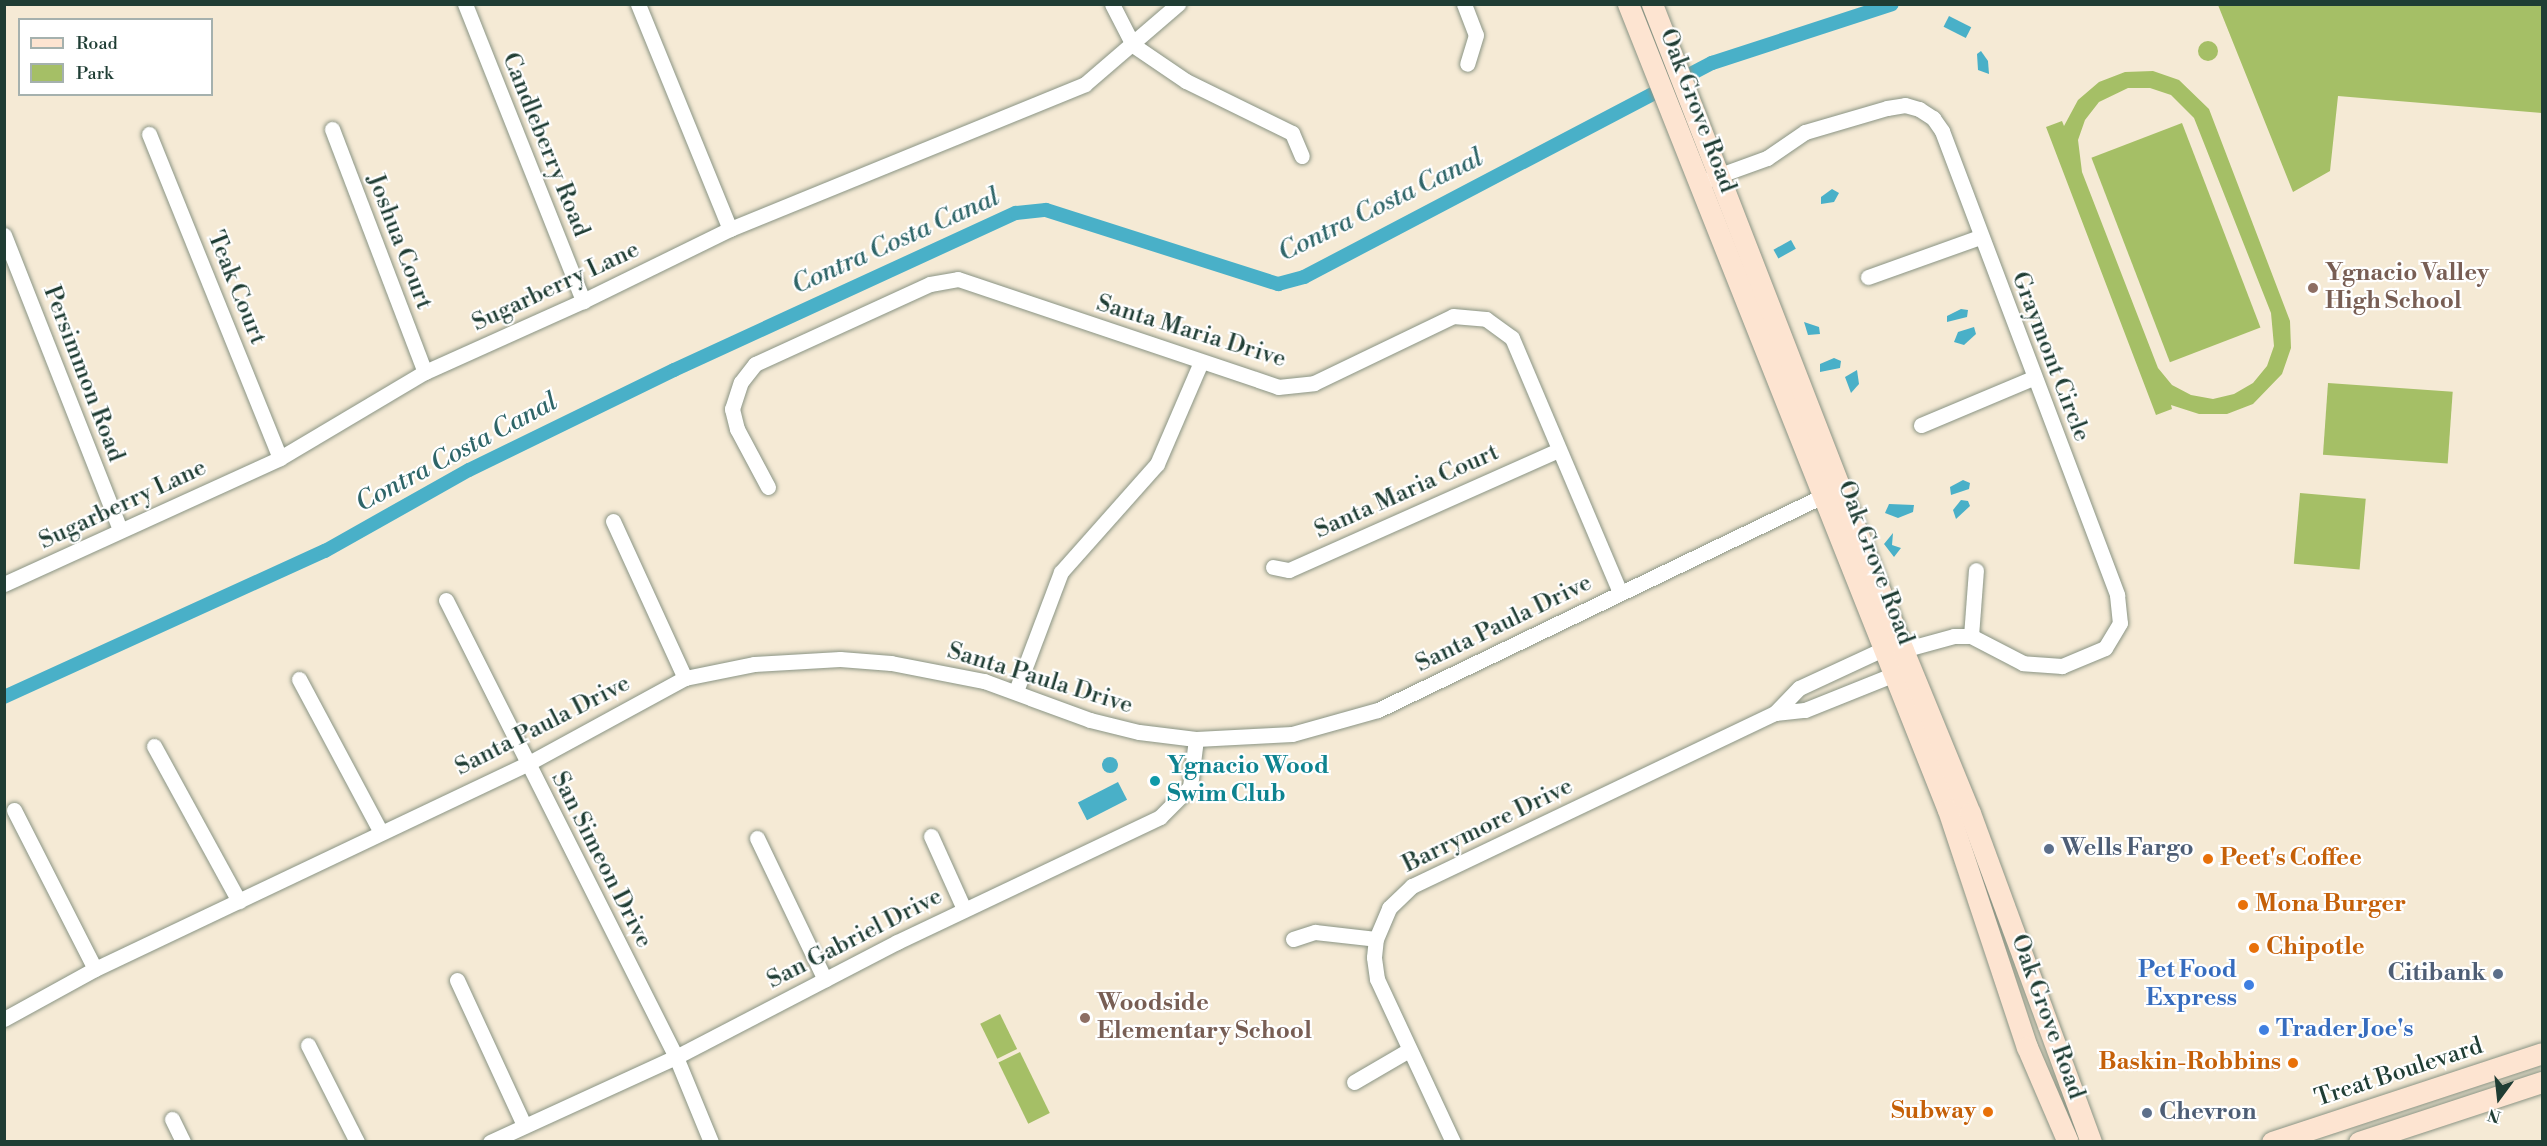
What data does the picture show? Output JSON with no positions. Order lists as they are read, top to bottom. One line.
{"streets":{"main road":["Oak Grove Road","Treat Boulevard"],"street":["Candleberry Road","Joshua Court","Sugarberry Lane","Teak Court","Santa Maria Drive","Graymont Circle","Persimmon Road","Santa Maria Court","Santa Paula Drive","Barrymore Drive","San Simeon Drive","San Gabriel Drive"]},"crossings":[["Oak Grove Road","Graymont Circle"],["Oak Grove Road","Santa Paula Drive"],["Oak Grove Road","Barrymore Drive"],["Candleberry Road","Sugarberry Lane"],["Joshua Court","Sugarberry Lane"],["Sugarberry Lane","Teak Court"],["Sugarberry Lane","Persimmon Road"],["Santa Maria Drive","Santa Maria Court"],["Santa Maria Drive","Santa Paula Drive"],["Santa Paula Drive","San Simeon Drive"],["Santa Paula Drive","San Gabriel Drive"],["San Simeon Drive","San Gabriel Drive"]],"water":["Contra Costa Canal"],"places":["Ygnacio Valley High School","Ygnacio Wood Swim Club","Wells Fargo","Peet's Coffee","Mona Burger","Chipotle","Citibank","Pet Food Express","Woodside Elementary School","Trader Joe's","Baskin-Robbins","Subway","Chevron"],"legend":["Road","Park"],"north":"bottom"}
